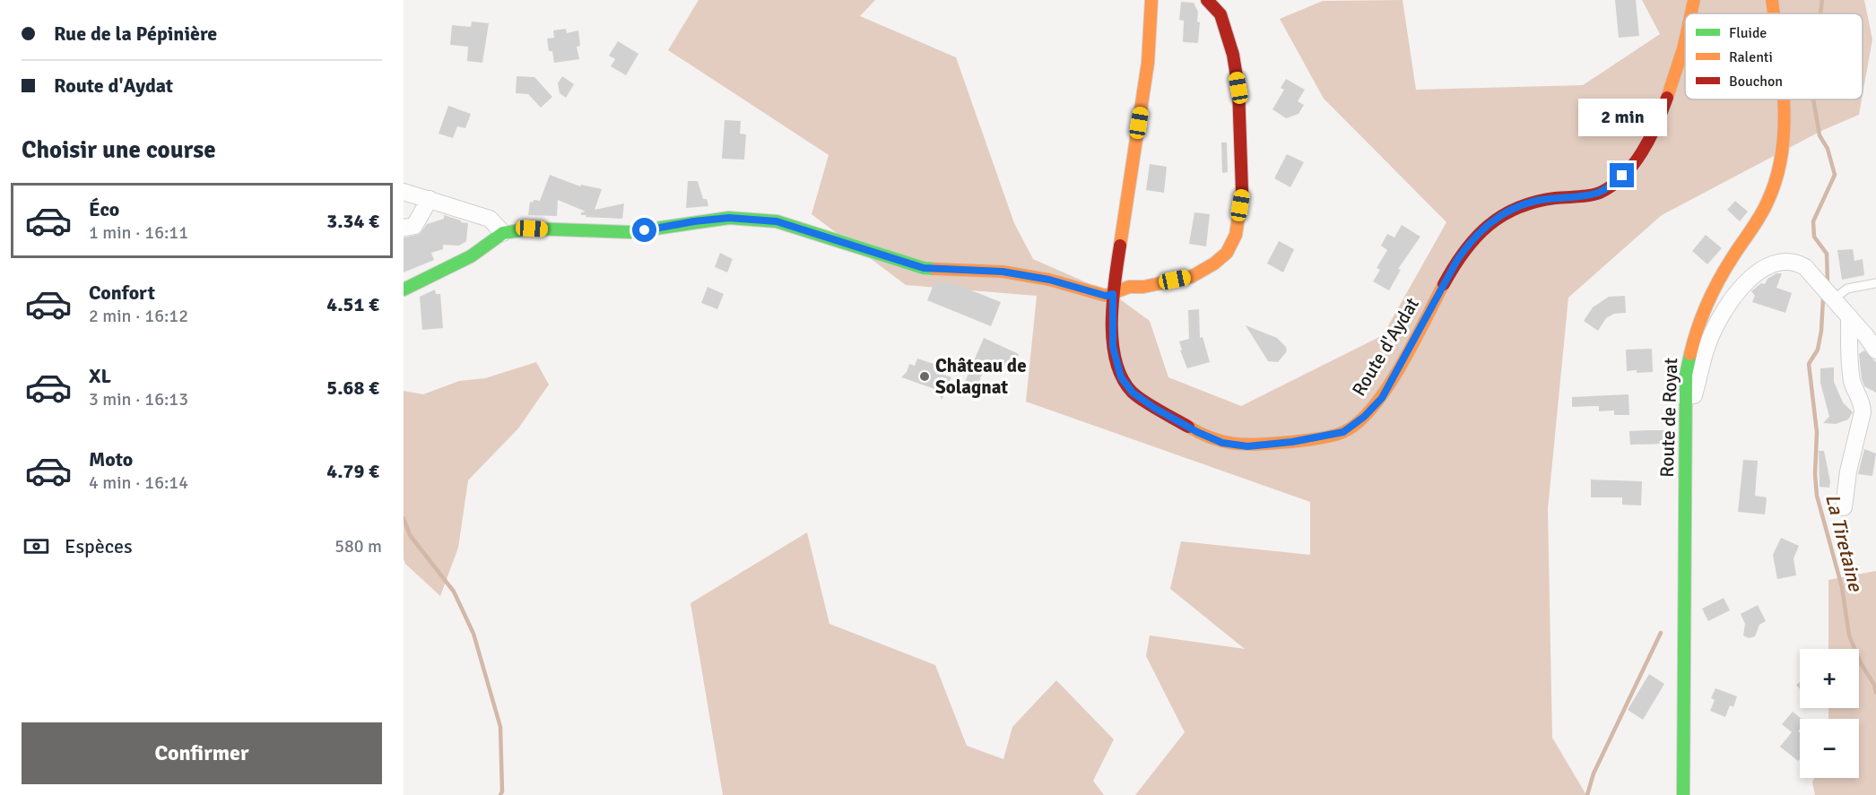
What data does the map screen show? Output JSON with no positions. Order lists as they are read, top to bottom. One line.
{"streets":{"main road":["Route d'Aydat","Route de Royat"]},"water":["La Tiretaine"],"places":["Château de Solagnat"],"legend":["Fluide","Ralenti","Bouchon"],"page":{"banner":["Rue de la Pépinière","Route d'Aydat"],"bubble":"2 min","heading":"Choisir une course","list":[{"name":"Éco","note":"1 min · 16:11","value":"3.34 €"},{"name":"Confort","note":"2 min · 16:12","value":"4.51 €"},{"name":"XL","note":"3 min · 16:13","value":"5.68 €"},{"name":"Moto","note":"4 min · 16:14","value":"4.79 €"}],"pay":["Espèces","580 m"],"map_buttons":["+","−"],"buttons":"Confirmer"}}
